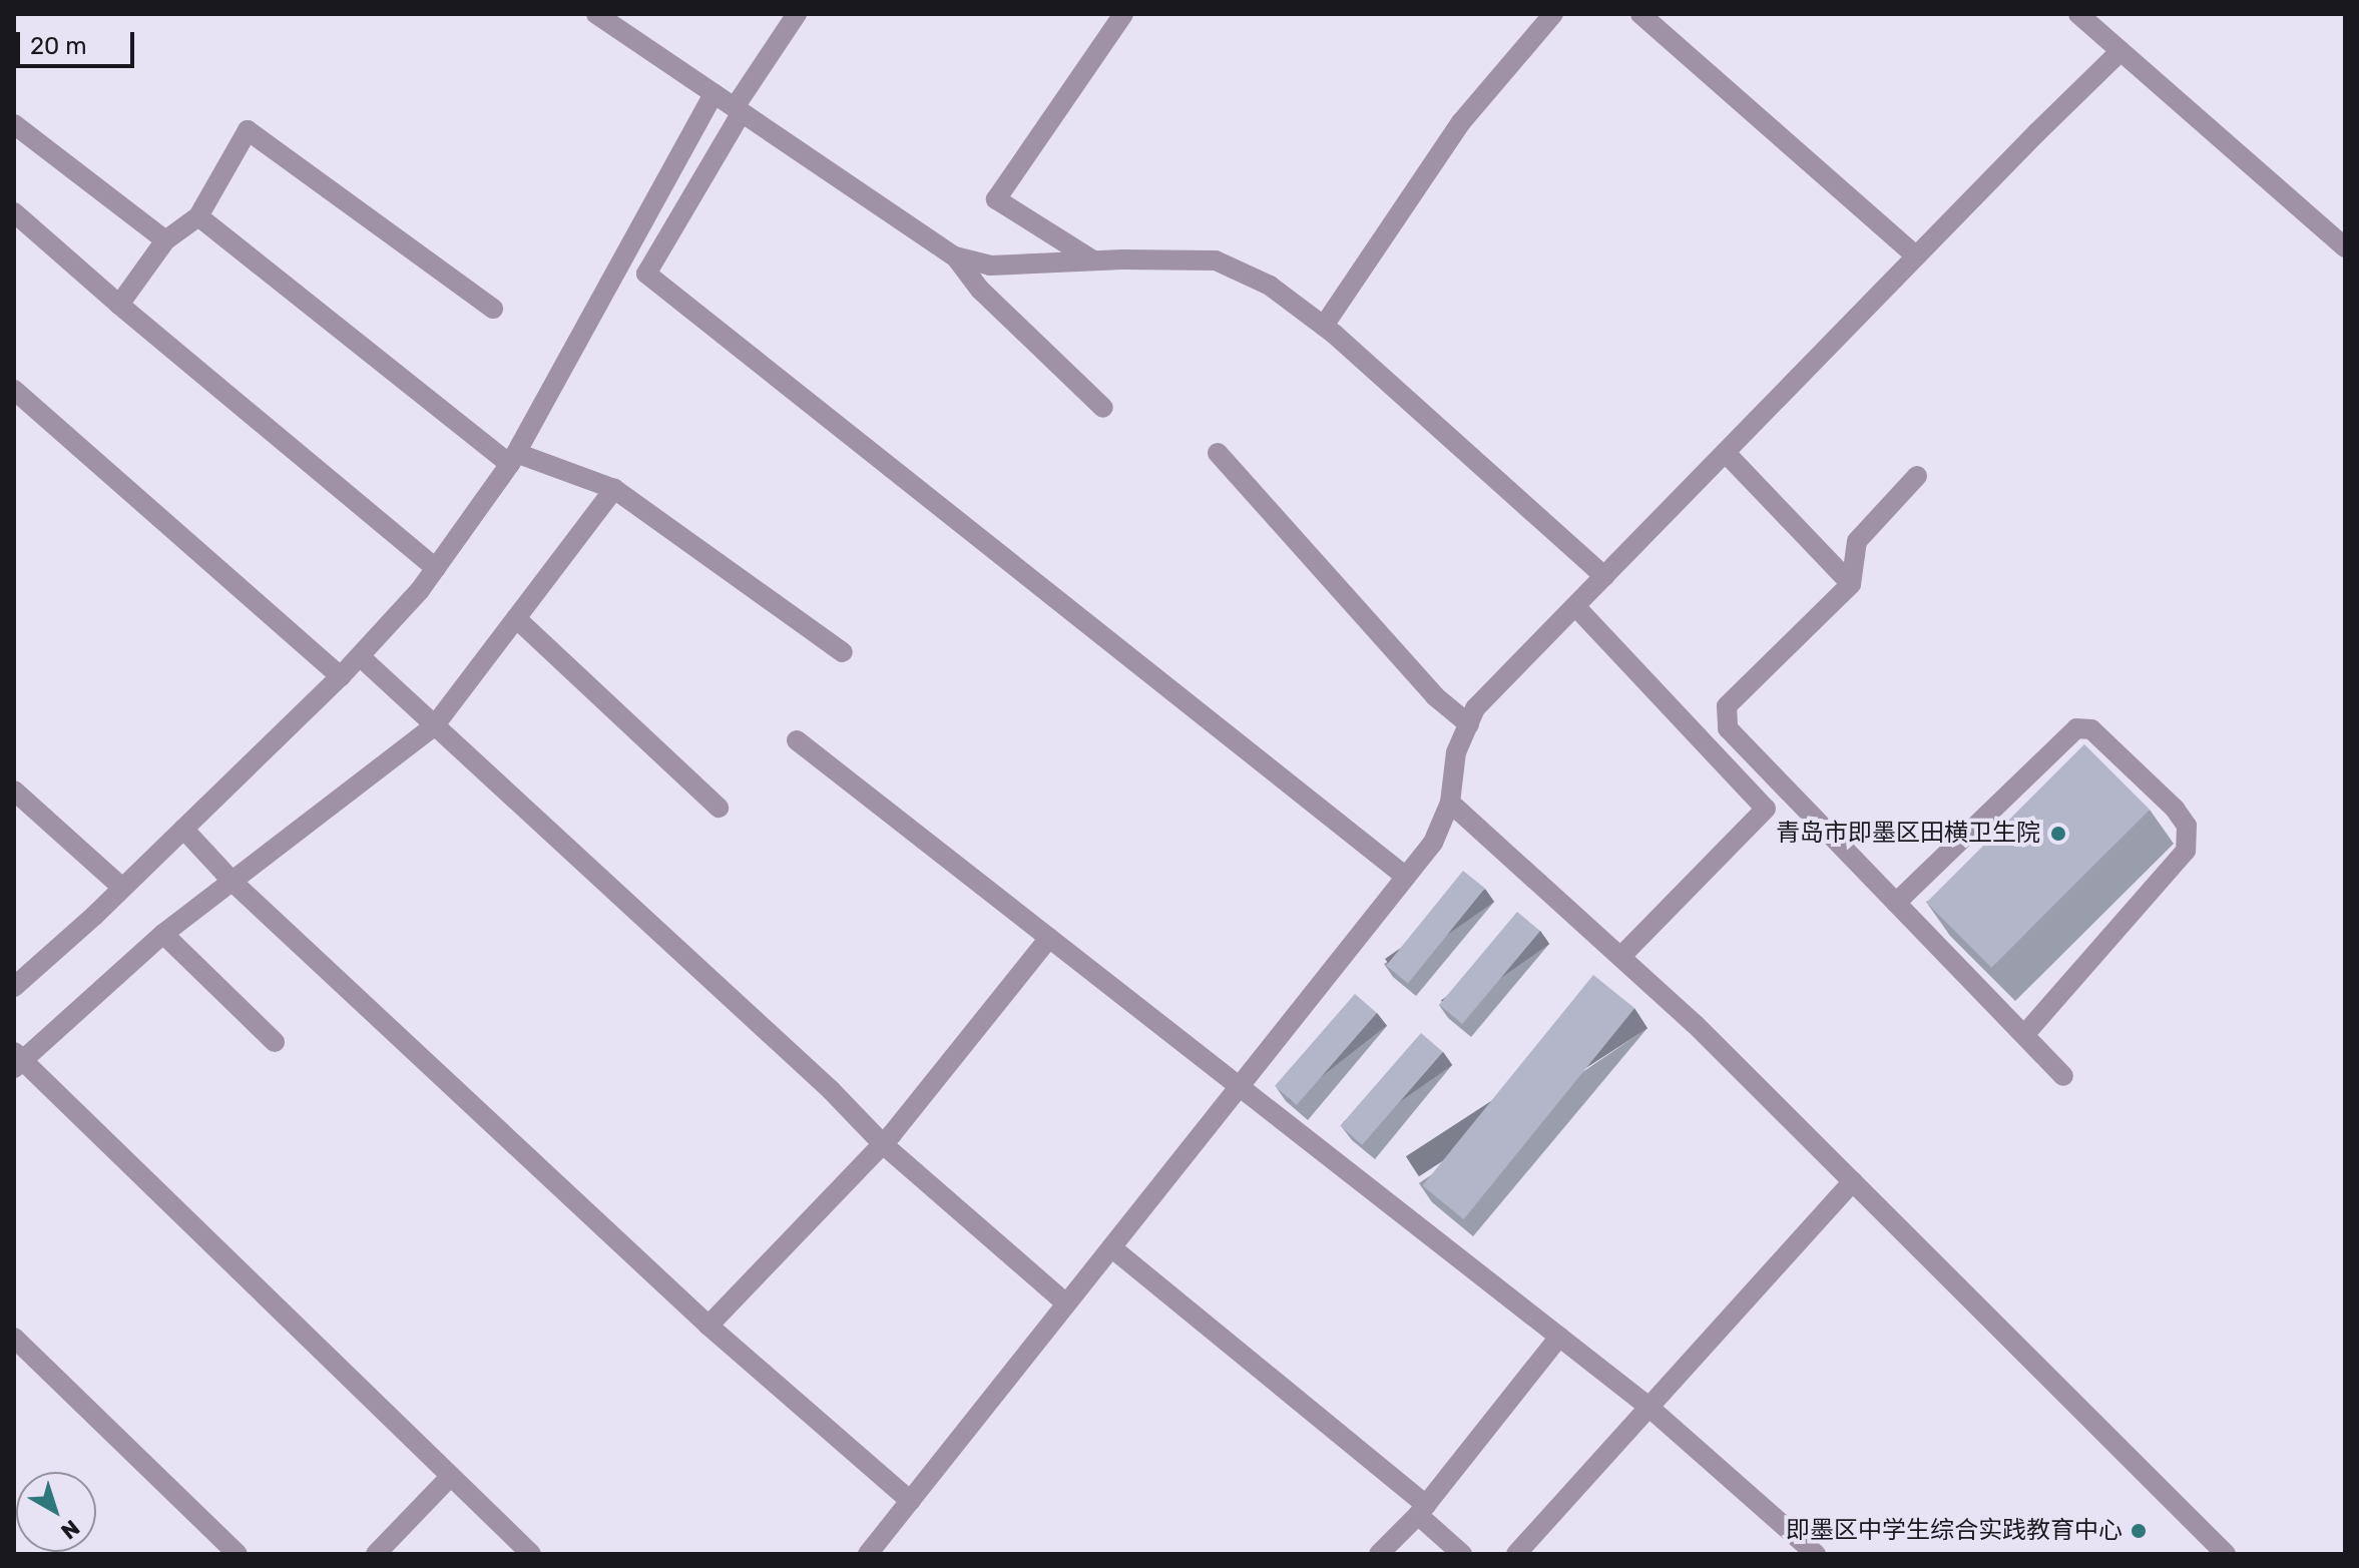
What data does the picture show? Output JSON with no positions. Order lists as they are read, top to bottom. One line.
{"places":["青岛市即墨区田横卫生院","即墨区中学生综合实践教育中心"],"scale_bar":"20 m","north":"bottom right"}
